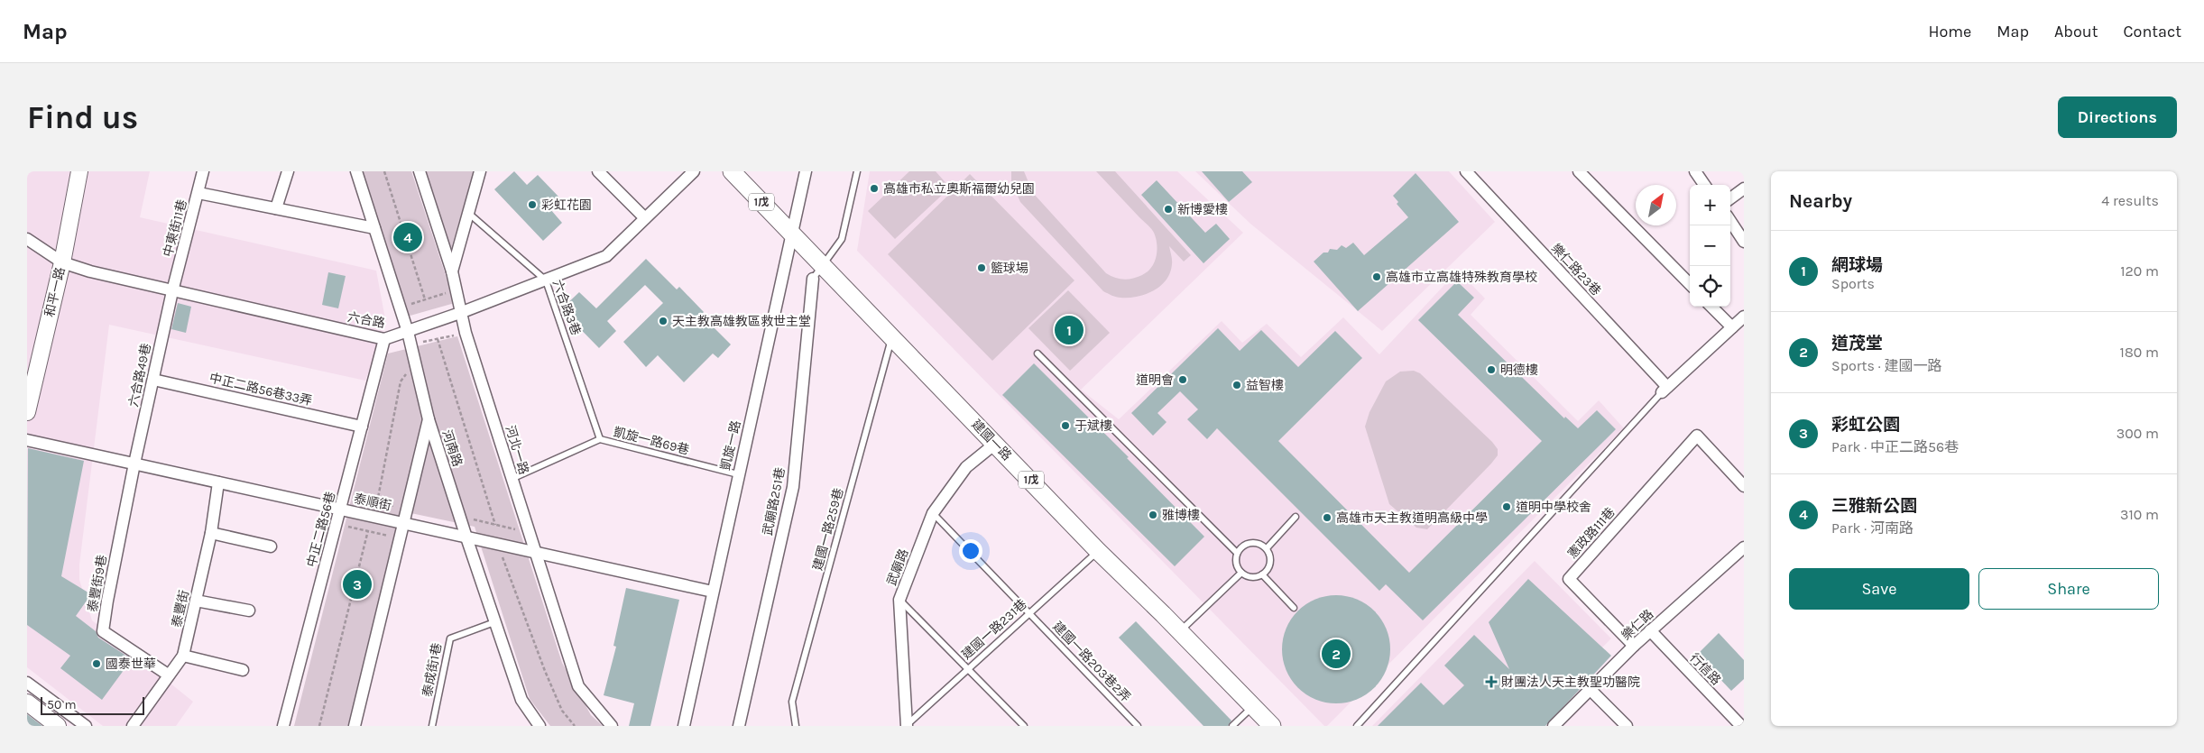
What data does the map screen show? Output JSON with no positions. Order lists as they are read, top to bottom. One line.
{"streets":{"main road":["1戊","建國一路"],"street":["中東街11巷","樂仁路23巷","和平一路","六合路","六合路49巷","中正二路56巷33弄","凱旋一路","河南路","河北一路","武廟路251巷","泰順街","中正二路56巷","憲政路111巷","武廟路","泰豐街9巷","泰豐街","樂仁路","行信路"],"lane":["六合路3巷","凱旋一路69巷","建國一路259巷","建國一路231巷","建國一路203巷2弄","泰成街1巷"]},"crossings":[["中東街11巷","六合路"],["中東街11巷","六合路49巷"],["和平一路","六合路"],["六合路3巷","六合路"],["六合路3巷","凱旋一路69巷"],["六合路","六合路49巷"],["六合路","河南路"],["六合路","河北一路"],["六合路","中正二路56巷"],["六合路49巷","中正二路56巷33弄"],["六合路49巷","泰順街"],["六合路49巷","泰豐街9巷"],["中正二路56巷33弄","中正二路56巷"],["建國一路","凱旋一路"],["建國一路","武廟路251巷"],["建國一路","建國一路259巷"],["建國一路","武廟路"],["建國一路","建國一路231巷"],["凱旋一路69巷","凱旋一路"],["凱旋一路69巷","河北一路"],["凱旋一路","泰順街"],["河南路","泰順街"],["河南路","泰成街1巷"],["河北一路","泰順街"],["泰順街","中正二路56巷"],["泰順街","泰豐街9巷"],["泰順街","泰豐街"],["憲政路111巷","樂仁路"],["武廟路","建國一路231巷"],["武廟路","建國一路203巷2弄"],["泰豐街9巷","泰豐街"],["樂仁路","行信路"],["建國一路231巷","建國一路203巷2弄"]],"places":{"other":["高雄市私立奧斯福爾幼兒園","彩虹花園","新博愛樓","籃球場","高雄市立高雄特殊教育學校","天主教高雄教區救世主堂","明德樓","道明會","益智樓","于斌樓","道明中學校舍","雅博樓","高雄市天主教道明高級中學","國泰世華"],"health":["財團法人天主教聖功醫院"]},"scale_bar":"50 m","north":"top right","page":{"header":"Map","nav":["Home","Map","About","Contact"],"buttons":["Directions",["Save","Share"]],"title":"Find us","heading":["Nearby","4 results"],"map_buttons":["+","−"],"pins":["4","1","3","2"],"list":[{"mark":"1","name":"網球場","note":"Sports","value":"120 m"},{"mark":"2","name":"道茂堂","note":"Sports · 建國一路","value":"180 m"},{"mark":"3","name":"彩虹公園","note":"Park · 中正二路56巷","value":"300 m"},{"mark":"4","name":"三雅新公園","note":"Park · 河南路","value":"310 m"}],"scale":"50 m"}}
